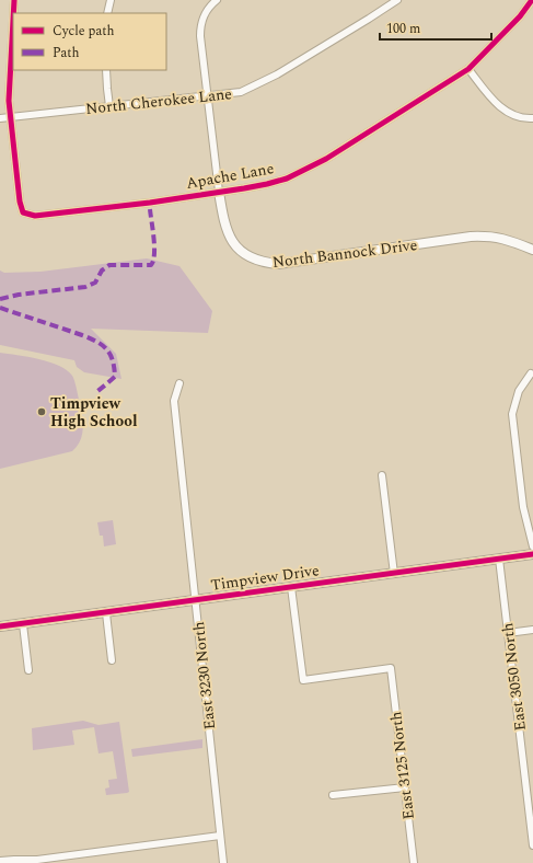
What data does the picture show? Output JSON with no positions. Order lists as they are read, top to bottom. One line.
{"streets":{"street":["North Cherokee Lane","Apache Lane","North Bannock Drive","Timpview Drive","East 3230 North","East 3050 North","East 3125 North"]},"crossings":[["North Cherokee Lane","Apache Lane"],["North Cherokee Lane","North Bannock Drive"],["Apache Lane","North Bannock Drive"],["Timpview Drive","East 3230 North"],["Timpview Drive","East 3050 North"],["Timpview Drive","East 3125 North"]],"places":["Timpview High School"],"legend":["Cycle path","Path"],"scale_bar":"100 m"}
